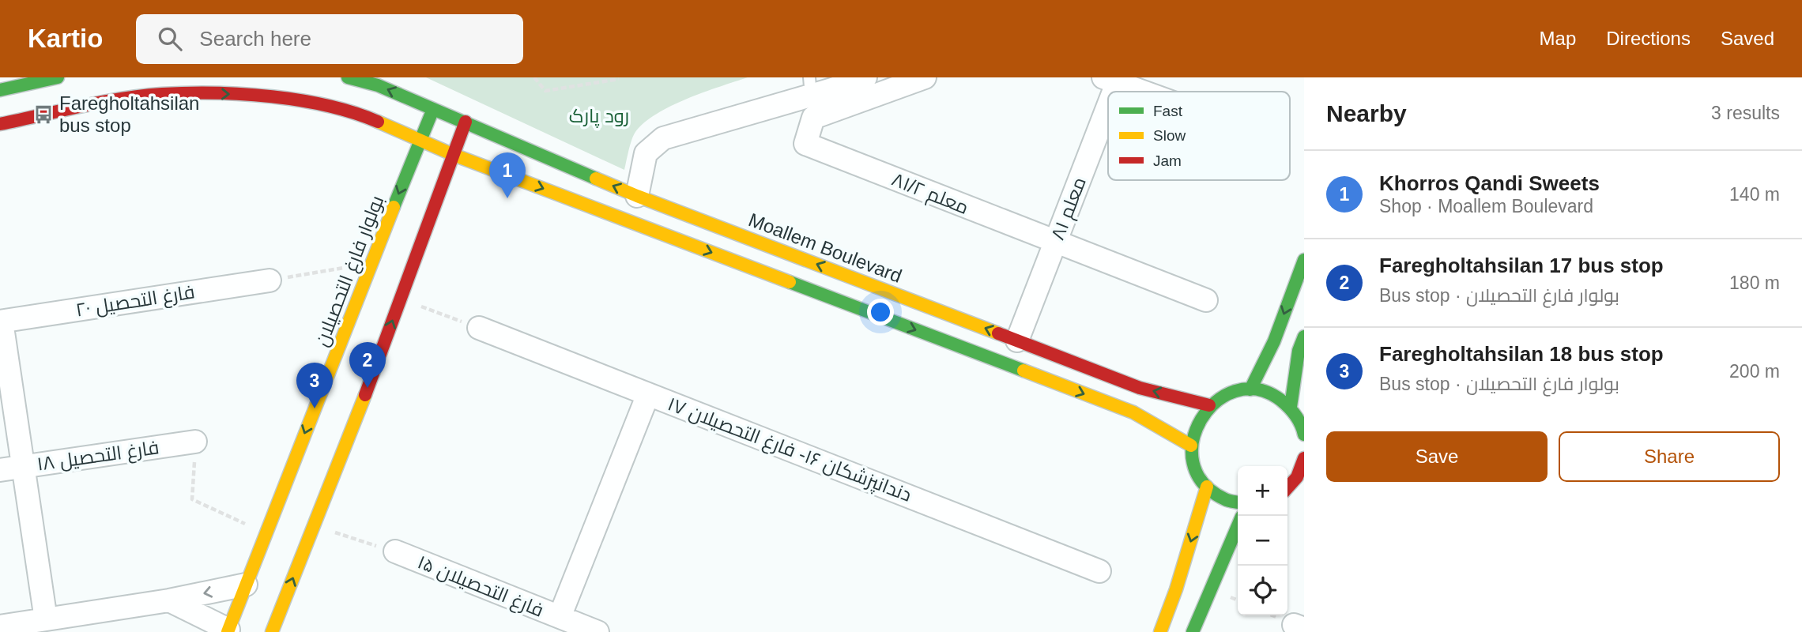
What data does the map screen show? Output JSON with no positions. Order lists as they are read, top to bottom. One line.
{"streets":{"main road":["Moallem Boulevard","بولوار فارغ التحصیلان"],"street":["معلم ۸۱/۲","معلم ۸۱","فارغ التحصیل ۲۰","دندانپزشکان ۱۶- فارغ التحصیلان ۱۷","فارغ التحصیل ۱۸","فارغ التحصیلان ۱۵"]},"crossings":[["معلم ۸۱/۲","معلم ۸۱"],["معلم ۸۱","Moallem Boulevard"],["Moallem Boulevard","بولوار فارغ التحصیلان"]],"parks":["رود پارک"],"places":{"bus stop":["Faregholtahsilan bus stop"]},"legend":["Fast","Slow","Jam"],"page":{"header":"Kartio","search":"Search here","nav":["Map","Directions","Saved"],"heading":["Nearby","3 results"],"list":[{"mark":"1","name":"Khorros Qandi Sweets","note":"Shop · Moallem Boulevard","value":"140 m"},{"mark":"2","name":"Faregholtahsilan 17 bus stop","note":"Bus stop · بولوار فارغ التحصیلان","value":"180 m"},{"mark":"3","name":"Faregholtahsilan 18 bus stop","note":"Bus stop · بولوار فارغ التحصیلان","value":"200 m"}],"pins":["1","2","3"],"buttons":["Save","Share"],"map_buttons":["+","−"]}}
